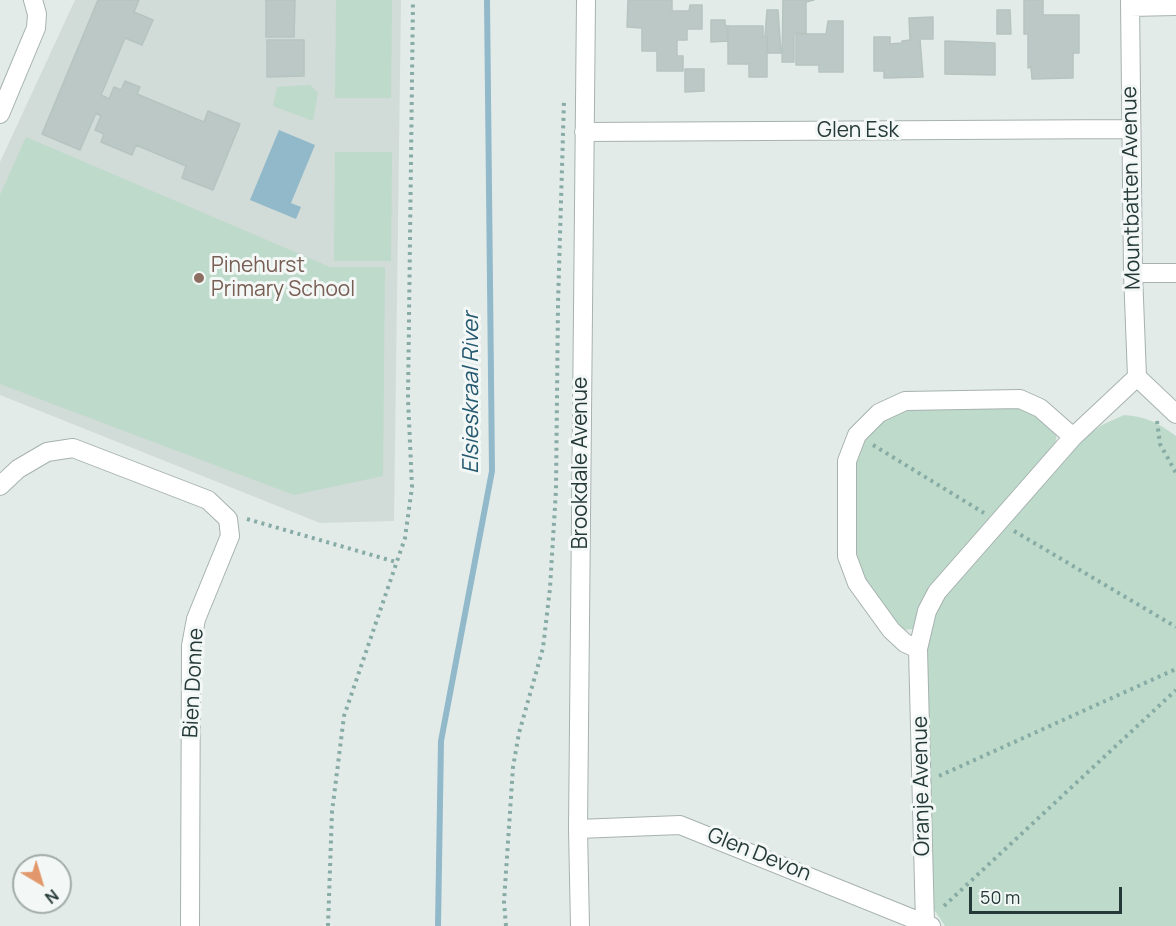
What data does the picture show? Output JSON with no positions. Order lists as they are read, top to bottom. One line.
{"streets":{"street":["Glen Esk","Mountbatten Avenue","Brookdale Avenue","Bien Donne","Oranje Avenue","Glen Devon"]},"crossings":[["Glen Esk","Mountbatten Avenue"],["Glen Esk","Brookdale Avenue"],["Mountbatten Avenue","Oranje Avenue"],["Brookdale Avenue","Glen Devon"],["Oranje Avenue","Glen Devon"]],"water":["Elsieskraal River"],"places":["Pinehurst Primary School"],"scale_bar":"50 m","north":"bottom right"}
